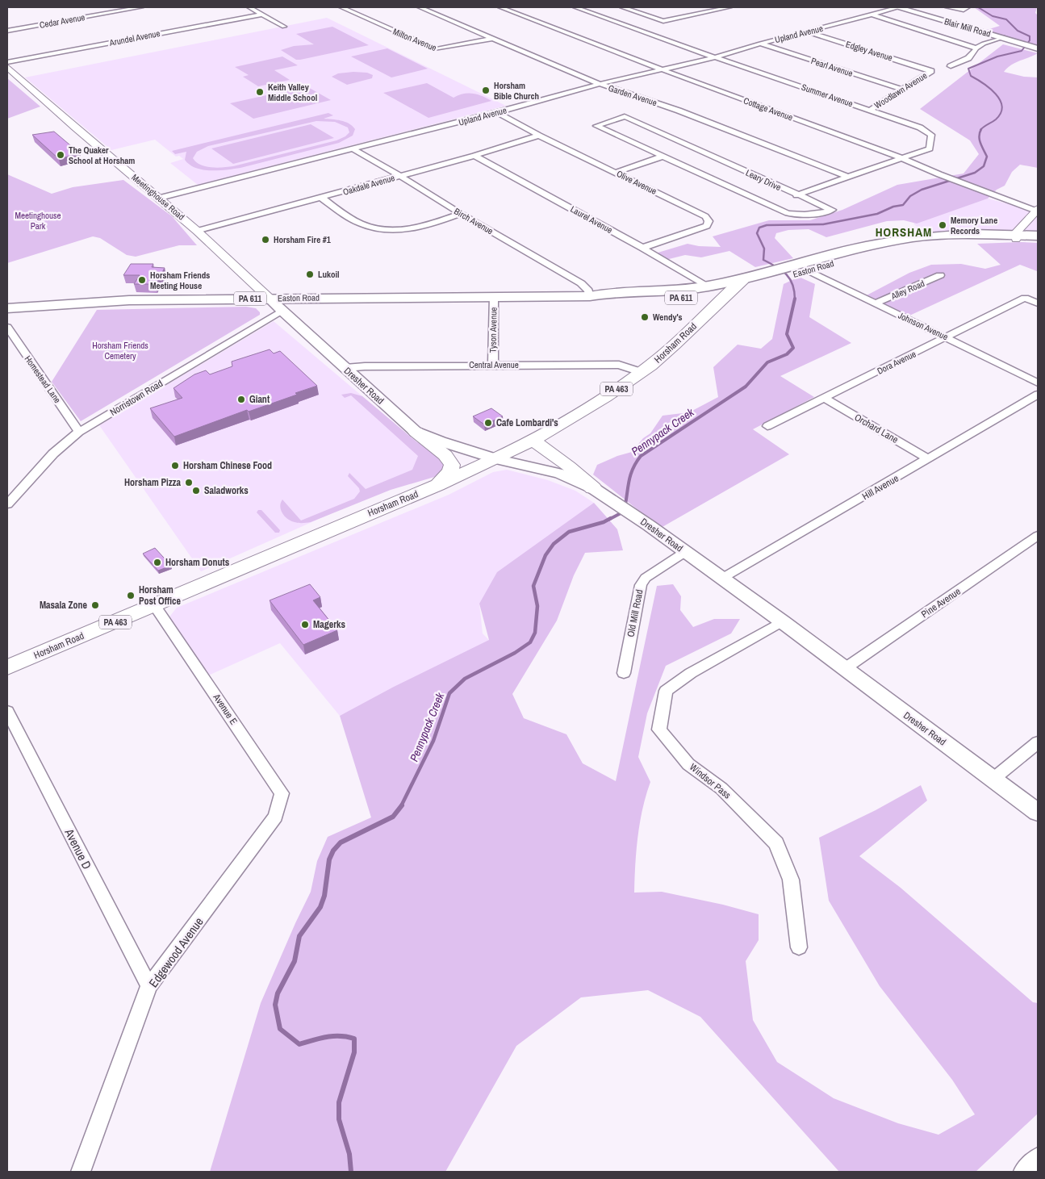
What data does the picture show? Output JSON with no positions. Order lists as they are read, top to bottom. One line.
{"streets":{"highway":["Easton Road","PA 611"],"main road":["Blair Mill Road","Horsham Road","Dresher Road","PA 463"],"street":["Cedar Avenue","Upland Avenue","Arundel Avenue","Milton Avenue","Edgley Avenue","Pearl Avenue","Woodlawn Avenue","Garden Avenue","Summer Avenue","Cottage Avenue","Leary Drive","Olive Avenue","Oakdale Avenue","Meetinghouse Road","Laurel Avenue","Birch Avenue","Alley Road","Johnson Avenue","Tyson Avenue","Dora Avenue","Central Avenue","Homestead Lane","Norristown Road","Orchard Lane","Hill Avenue","Pine Avenue","Old Mill Road","Avenue E","Windsor Pass","Avenue D","Edgewood Avenue"]},"crossings":[["Blair Mill Road","Upland Avenue"],["Upland Avenue","Edgley Avenue"],["Upland Avenue","Pearl Avenue"],["Upland Avenue","Garden Avenue"],["Upland Avenue","Summer Avenue"],["Upland Avenue","Cottage Avenue"],["Upland Avenue","Olive Avenue"],["Upland Avenue","Meetinghouse Road"],["Upland Avenue","Birch Avenue"],["Milton Avenue","Garden Avenue"],["Edgley Avenue","Woodlawn Avenue"],["Pearl Avenue","Woodlawn Avenue"],["Woodlawn Avenue","Summer Avenue"],["Garden Avenue","Summer Avenue"],["Summer Avenue","Cottage Avenue"],["Summer Avenue","Leary Drive"],["Olive Avenue","Oakdale Avenue"],["Olive Avenue","Laurel Avenue"],["Oakdale Avenue","Meetinghouse Road"],["Oakdale Avenue","Laurel Avenue"],["Oakdale Avenue","Birch Avenue"],["Meetinghouse Road","Easton Road"],["Meetinghouse Road","Dresher Road"],["Laurel Avenue","Easton Road"],["Birch Avenue","Easton Road"],["Easton Road","Johnson Avenue"],["Easton Road","Tyson Avenue"],["Easton Road","Horsham Road"],["Easton Road","Dresher Road"],["Alley Road","Johnson Avenue"],["Johnson Avenue","Dora Avenue"],["Tyson Avenue","Central Avenue"],["Horsham Road","Central Avenue"],["Horsham Road","Dresher Road"],["Horsham Road","Avenue E"],["Dora Avenue","Orchard Lane"],["Central Avenue","Dresher Road"],["Homestead Lane","Norristown Road"],["Dresher Road","Norristown Road"],["Dresher Road","Hill Avenue"],["Dresher Road","Pine Avenue"],["Dresher Road","Old Mill Road"],["Dresher Road","Windsor Pass"],["Orchard Lane","Hill Avenue"],["Avenue E","Edgewood Avenue"],["Avenue D","Edgewood Avenue"]],"districts":["HORSHAM"],"water":["Pennypack Creek"],"parks":["Meetinghouse Park","Horsham Friends Cemetery"],"places":["Horsham Bible Church","Keith Valley Middle School","The Quaker School at Horsham","Memory Lane Records","Horsham Fire #1","Lukoil","Horsham Friends Meeting House","Wendy's","Giant","Cafe Lombardi's","Horsham Chinese Food","Horsham Pizza","Saladworks","Horsham Donuts","Horsham Post Office","Masala Zone","Magerks"]}
